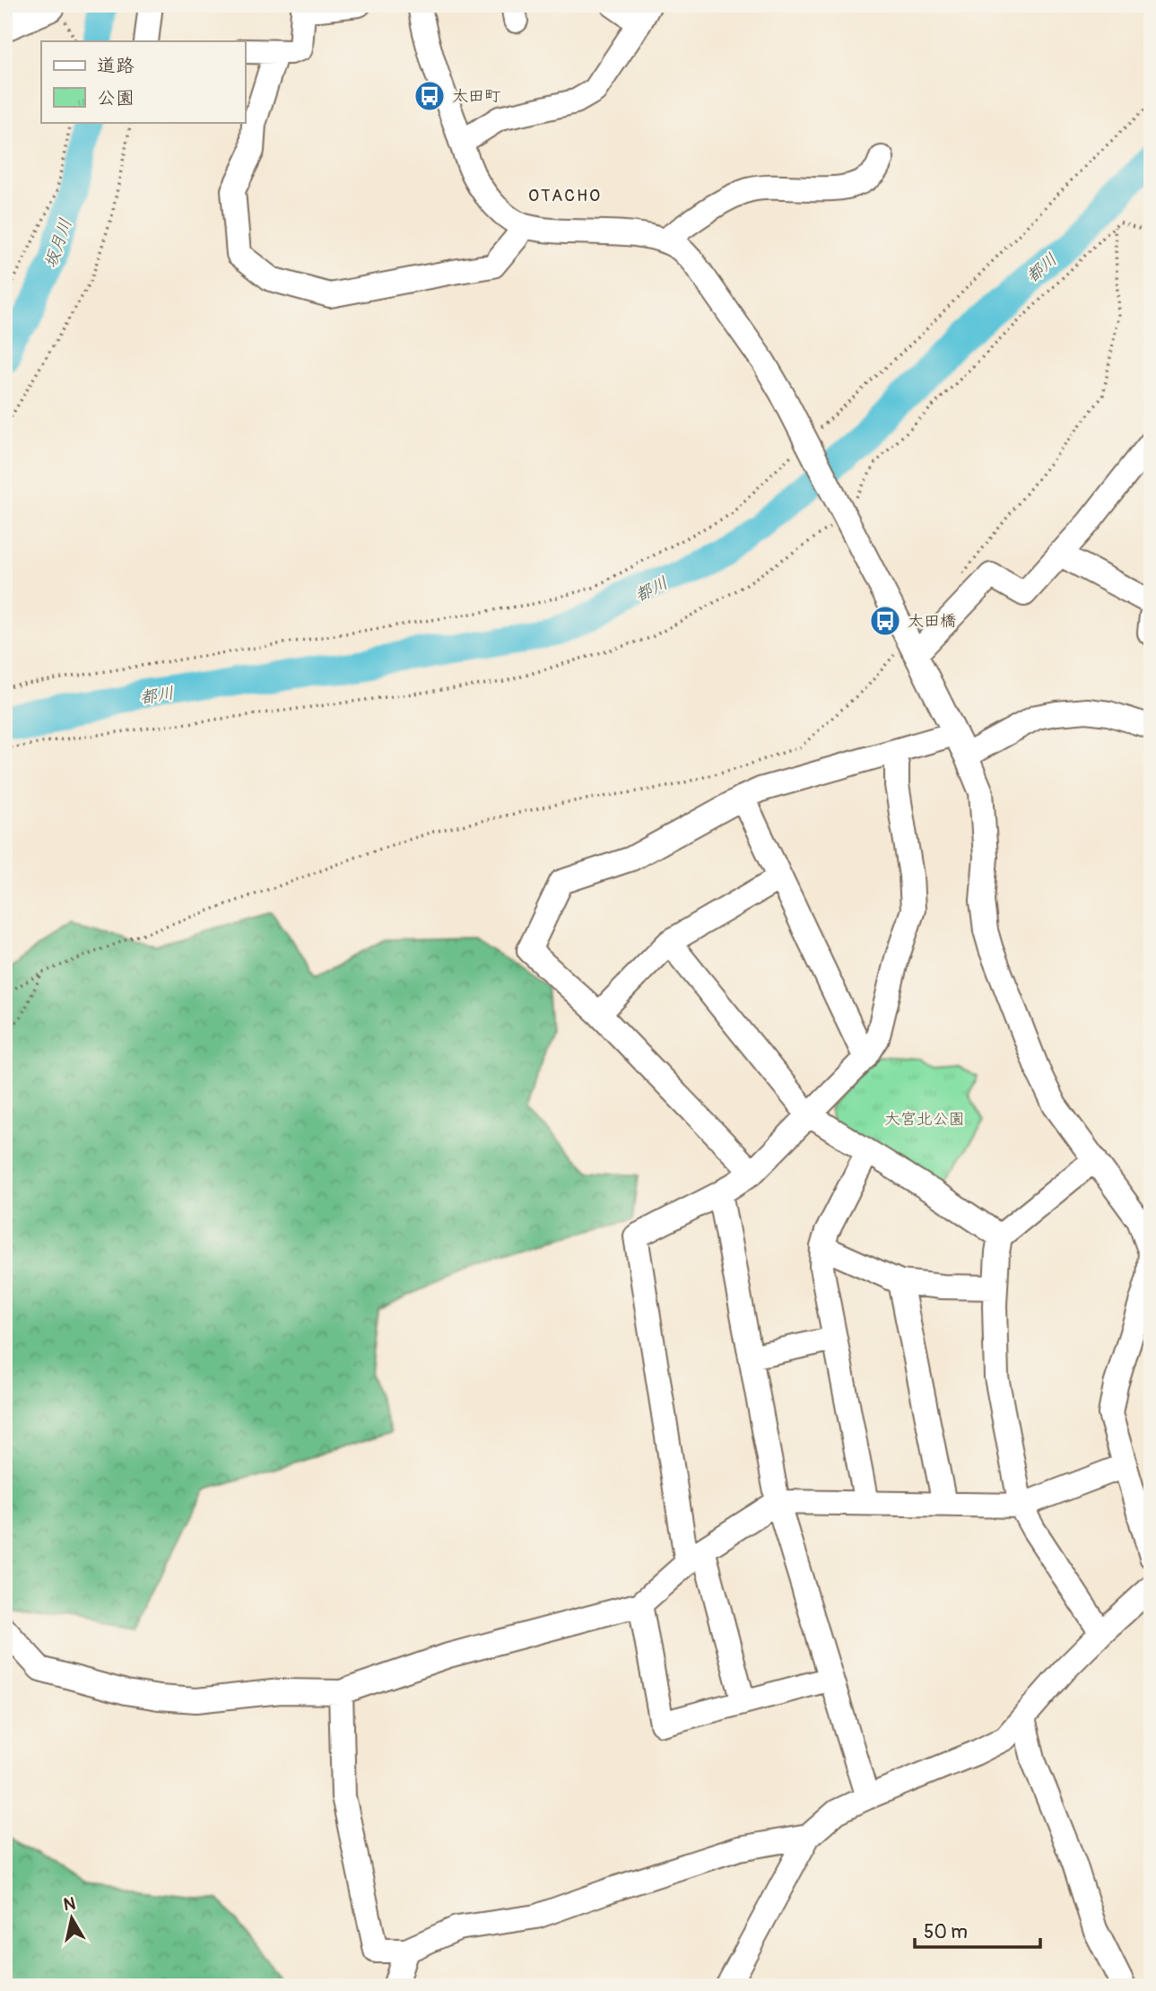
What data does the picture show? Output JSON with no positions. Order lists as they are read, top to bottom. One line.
{"districts":["OTACHO"],"water":["坂月川","都川"],"parks":["大宮北公園"],"places":{"bus stop":["太田町","太田橋"]},"legend":["道路","公園"],"scale_bar":"50 m","north":"top"}
